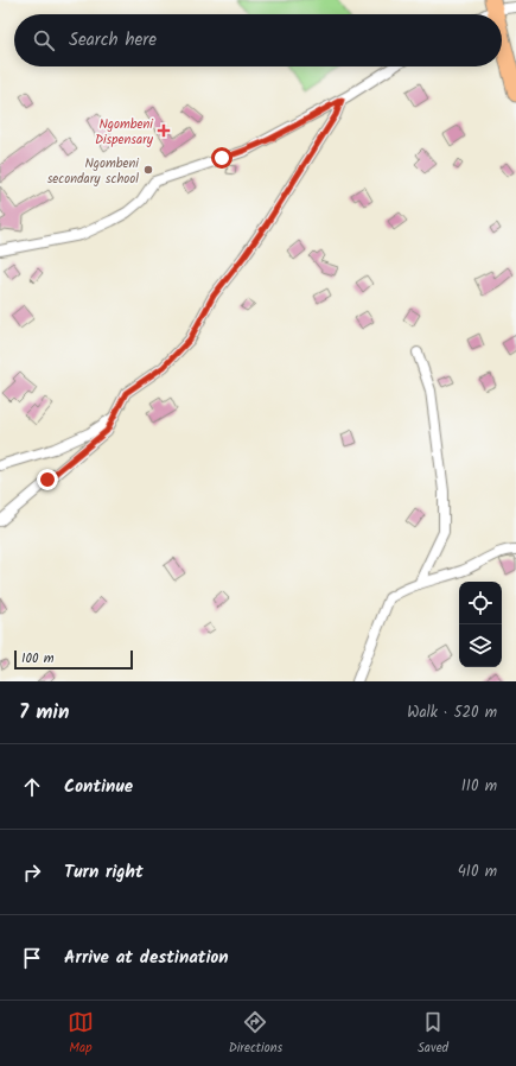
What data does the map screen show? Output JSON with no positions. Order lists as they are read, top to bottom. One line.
{"places":{"health":["Ngombeni Dispensary"],"other":["Ngombeni secondary school"]},"scale_bar":"100 m","page":{"search":"Search here","scale":"100 m","heading":["7 min","Walk · 520 m"],"list":[["Continue","110 m"],["Turn right","410 m"],"Arrive at destination"],"nav":["Map","Directions","Saved"]}}
